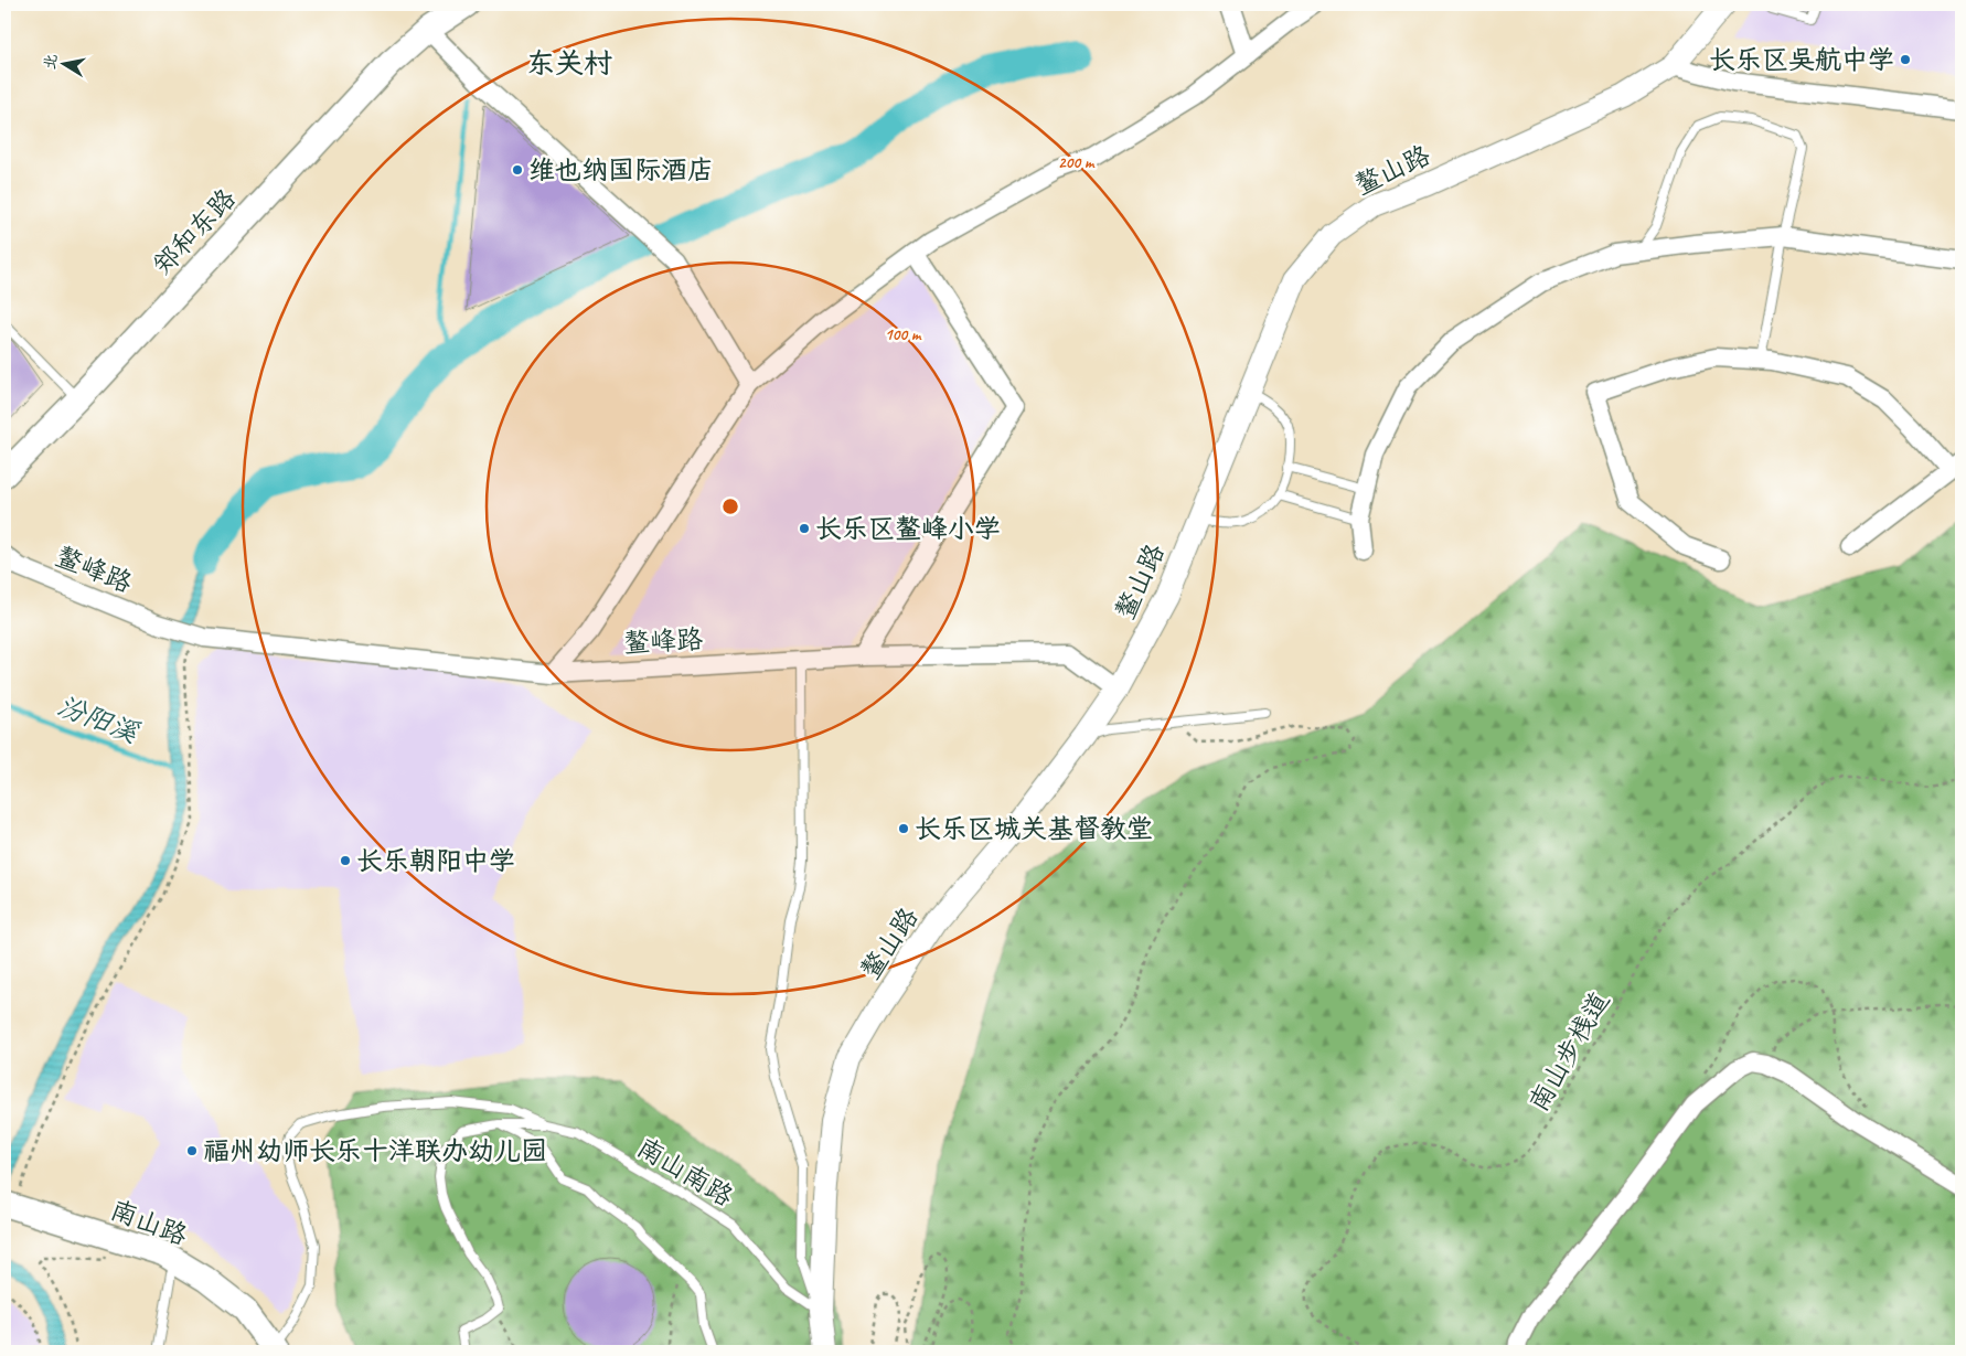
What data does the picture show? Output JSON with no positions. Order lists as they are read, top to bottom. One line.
{"streets":{"main road":["郑和东路","南山路"],"street":["鳌山路","鳌峰路"],"lane":["南山南路"],"path":["南山步栈道"]},"crossings":[["鳌山路","鳌峰路"],["鳌山路","南山南路"]],"districts":["东关村"],"water":["汾阳溪"],"places":["长乐区吴航中学","维也纳国际酒店","长乐区鳌峰小学","长乐区城关基督教堂","长乐朝阳中学","福州幼师长乐十洋联办幼儿园"],"north":"left","rings":["200 m","100 m"]}
